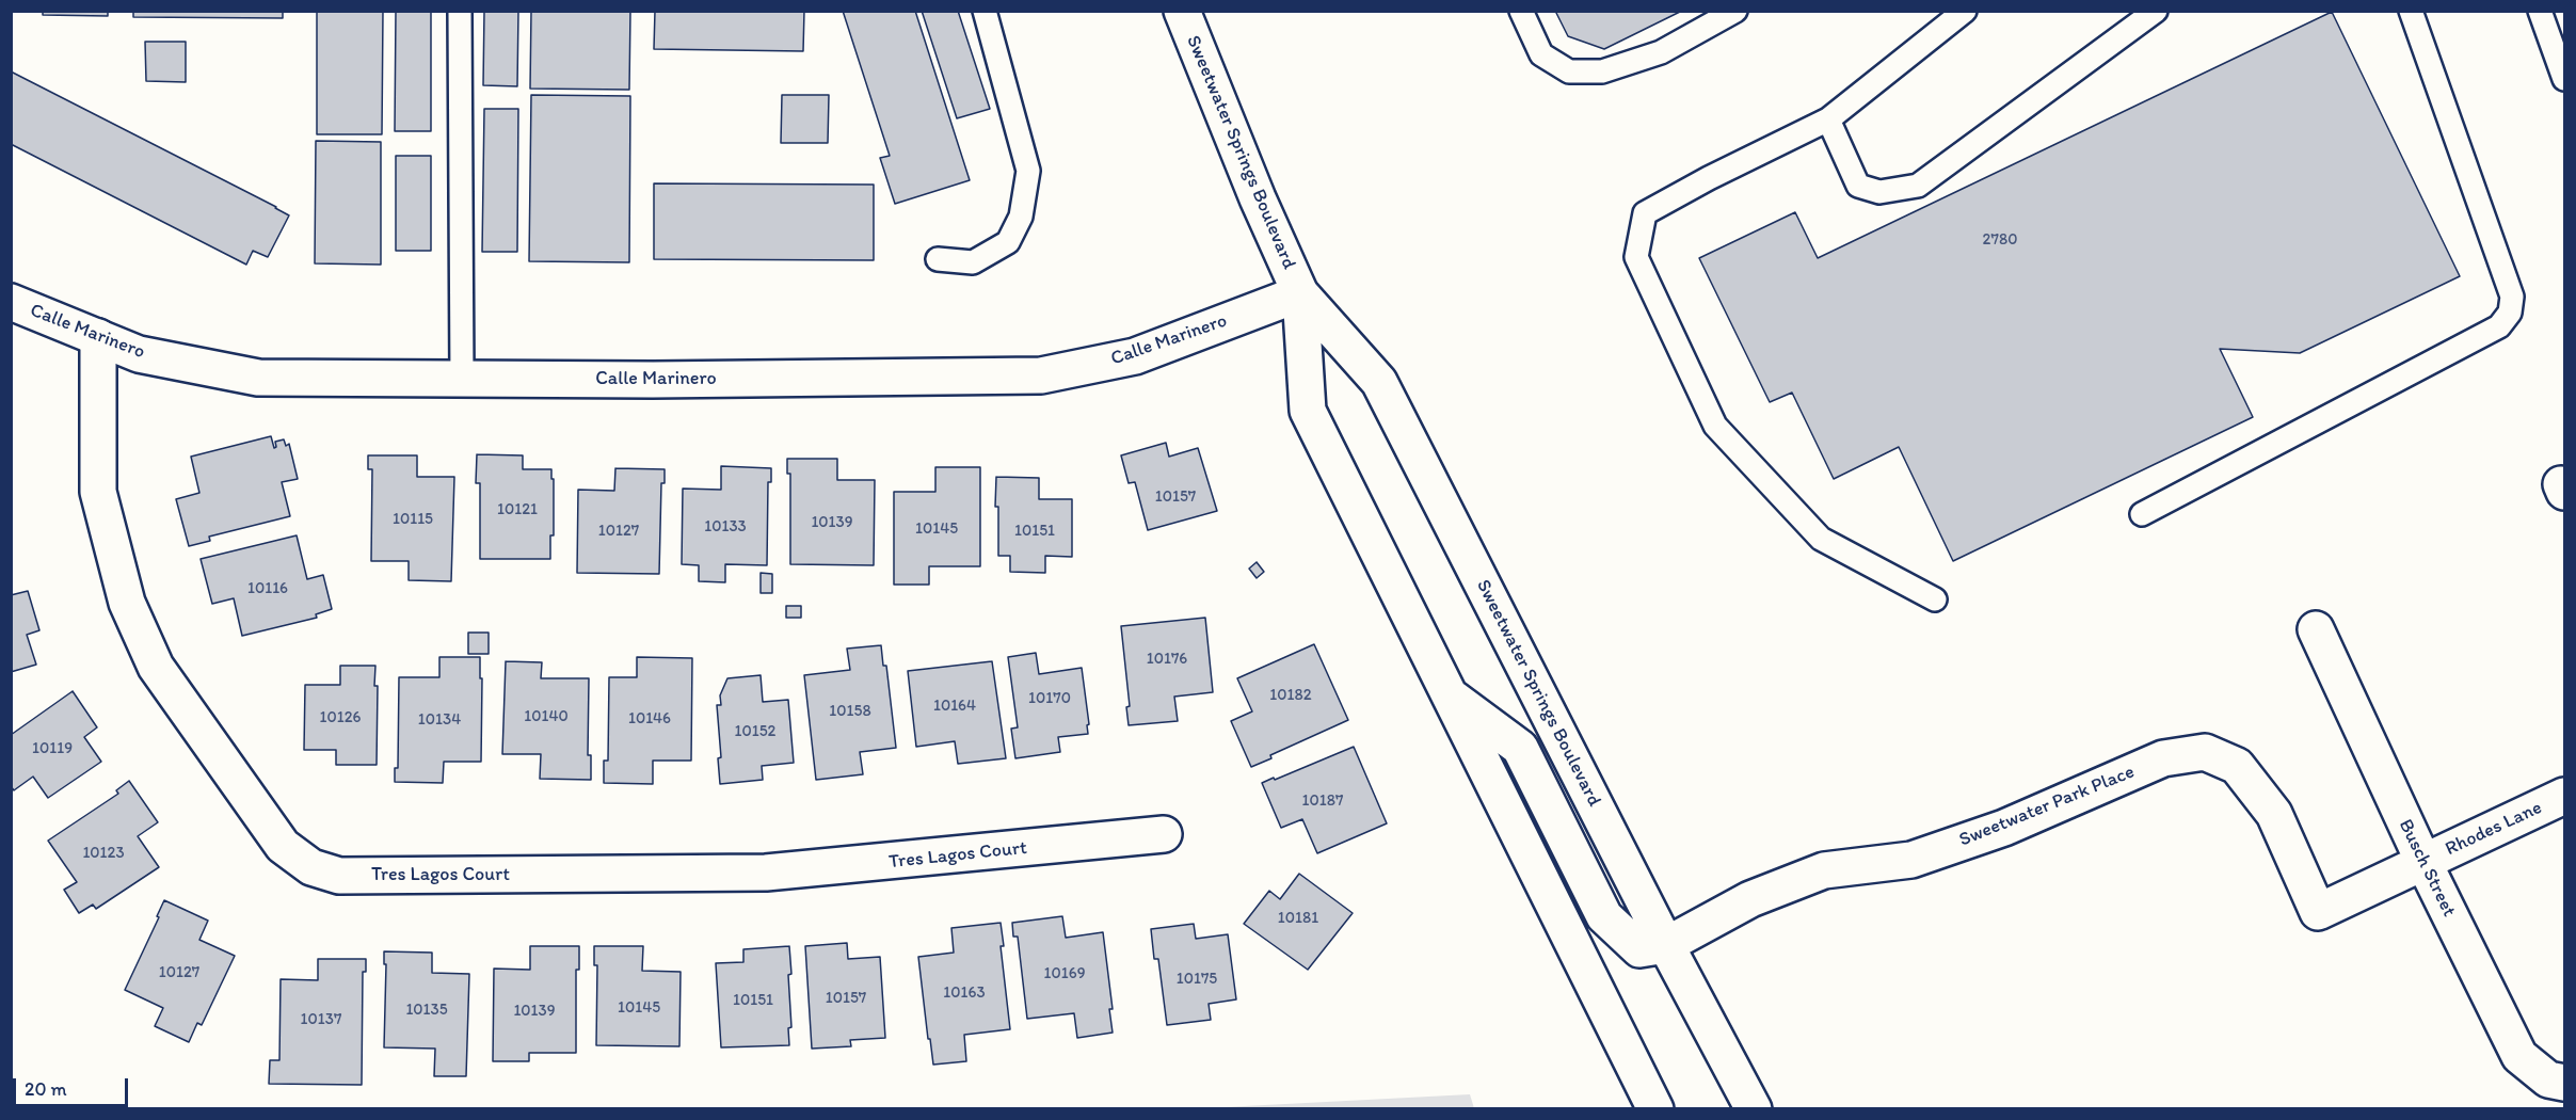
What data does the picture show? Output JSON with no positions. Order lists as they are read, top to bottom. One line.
{"streets":{"street":["Sweetwater Springs Boulevard","Calle Marinero","Sweetwater Park Place","Rhodes Lane","Tres Lagos Court","Busch Street"]},"crossings":[["Sweetwater Springs Boulevard","Calle Marinero"],["Sweetwater Springs Boulevard","Sweetwater Park Place"],["Calle Marinero","Tres Lagos Court"],["Sweetwater Park Place","Rhodes Lane"],["Rhodes Lane","Busch Street"]],"house_numbers":["2780","10157","10121","10115","10139","10133","10145","10127","10151","10116","10176","10182","10170","10164","10158","10140","10126","10146","10134","10152","10119","10187","10123","10181","10127","10169","10175","10163","10157","10151","10145","10135","10139","10137"],"scale_bar":"20 m"}
